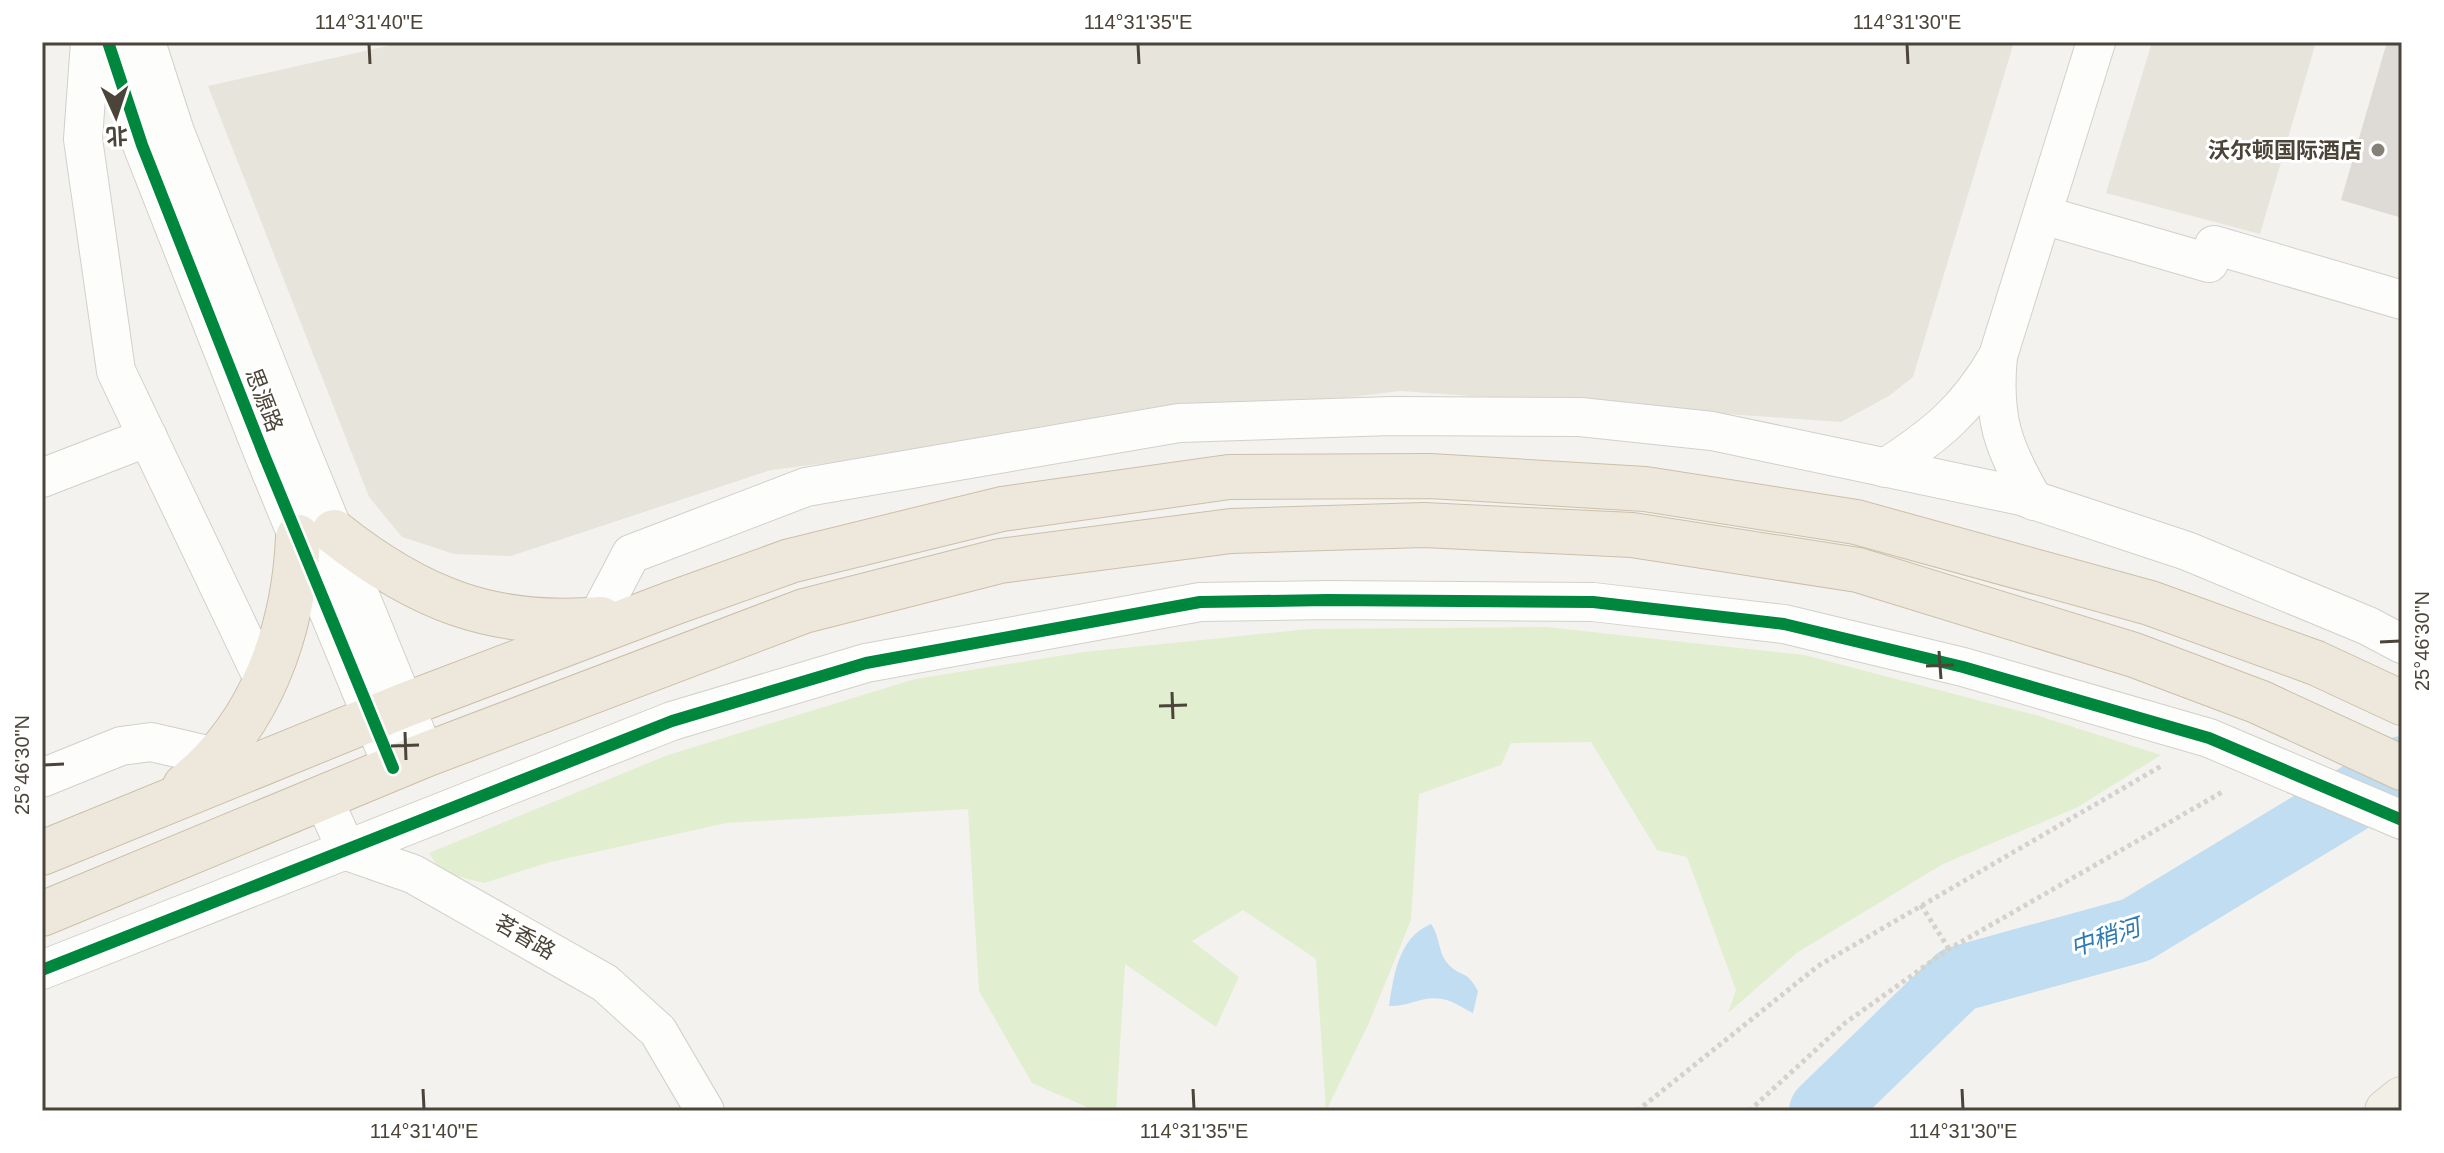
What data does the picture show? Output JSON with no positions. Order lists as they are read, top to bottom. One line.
{"streets":{"street":["思源路","茗香路"]},"water":["中稍河"],"places":["沃尔顿国际酒店"],"north":"bottom","coordinates":["114°31'40\"E","114°31'35\"E","114°31'30\"E","25°46'30\"N"]}
